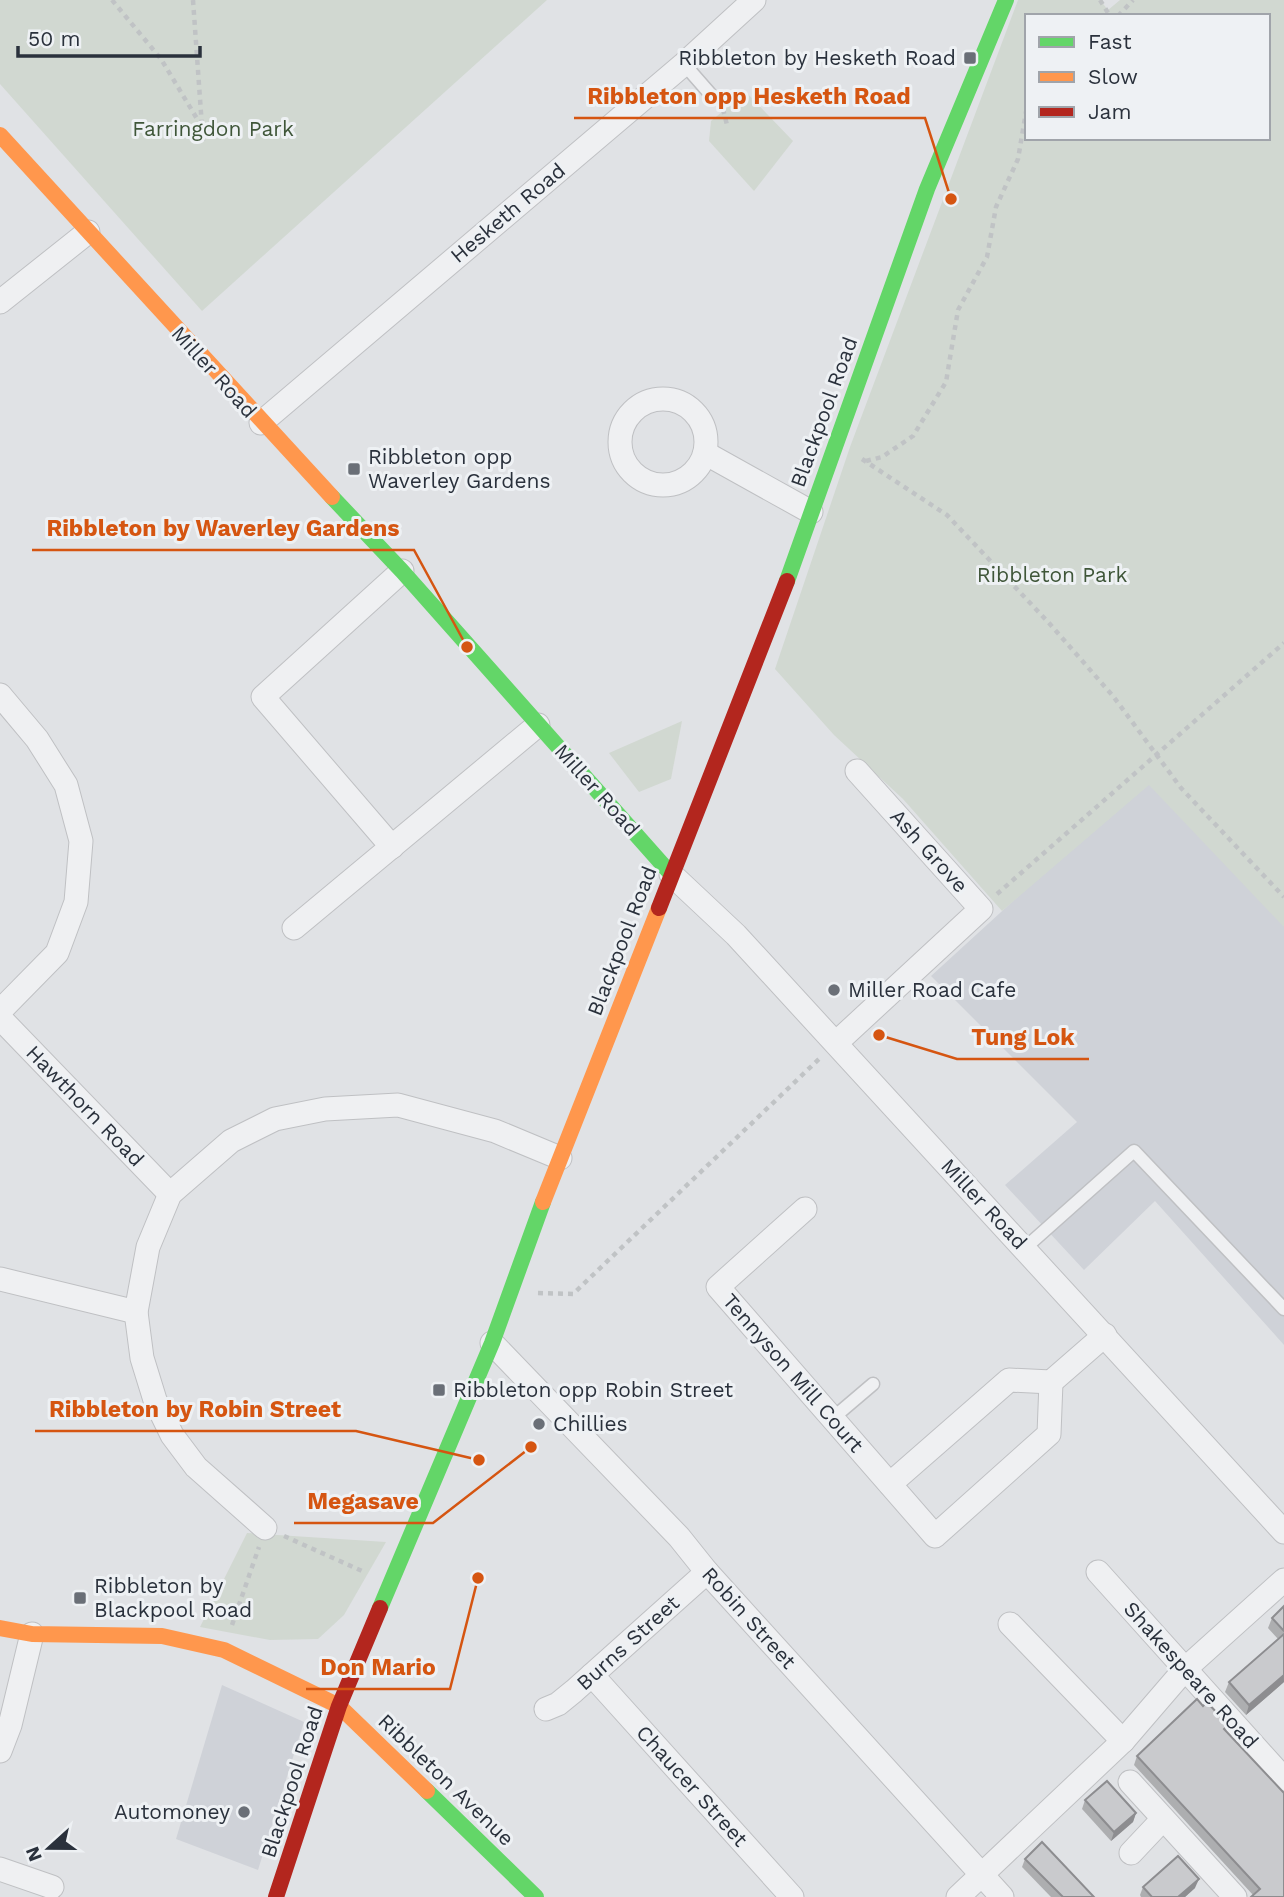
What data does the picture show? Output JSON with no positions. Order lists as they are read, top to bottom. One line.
{"streets":{"main road":["Miller Road","Blackpool Road","Ribbleton Avenue"],"street":["Hesketh Road","Ash Grove","Hawthorn Road","Tennyson Mill Court","Robin Street","Burns Street","Shakespeare Road","Chaucer Street"]},"crossings":[["Hesketh Road","Miller Road"],["Miller Road","Blackpool Road"],["Miller Road","Ash Grove"],["Blackpool Road","Robin Street"],["Blackpool Road","Ribbleton Avenue"],["Robin Street","Burns Street"],["Burns Street","Chaucer Street"]],"parks":["Farringdon Park","Ribbleton Park"],"places":{"transit":["Ribbleton by Hesketh Road","Ribbleton opp Waverley Gardens","Ribbleton opp Robin Street","Ribbleton by Blackpool Road"],"other":["Ribbleton opp Hesketh Road","Ribbleton by Waverley Gardens","Miller Road Cafe","Tung Lok","Chillies","Megasave","Ribbleton by Robin Street","Don Mario","Automoney"]},"legend":["Fast","Slow","Jam"],"scale_bar":"50 m","north":"left"}
